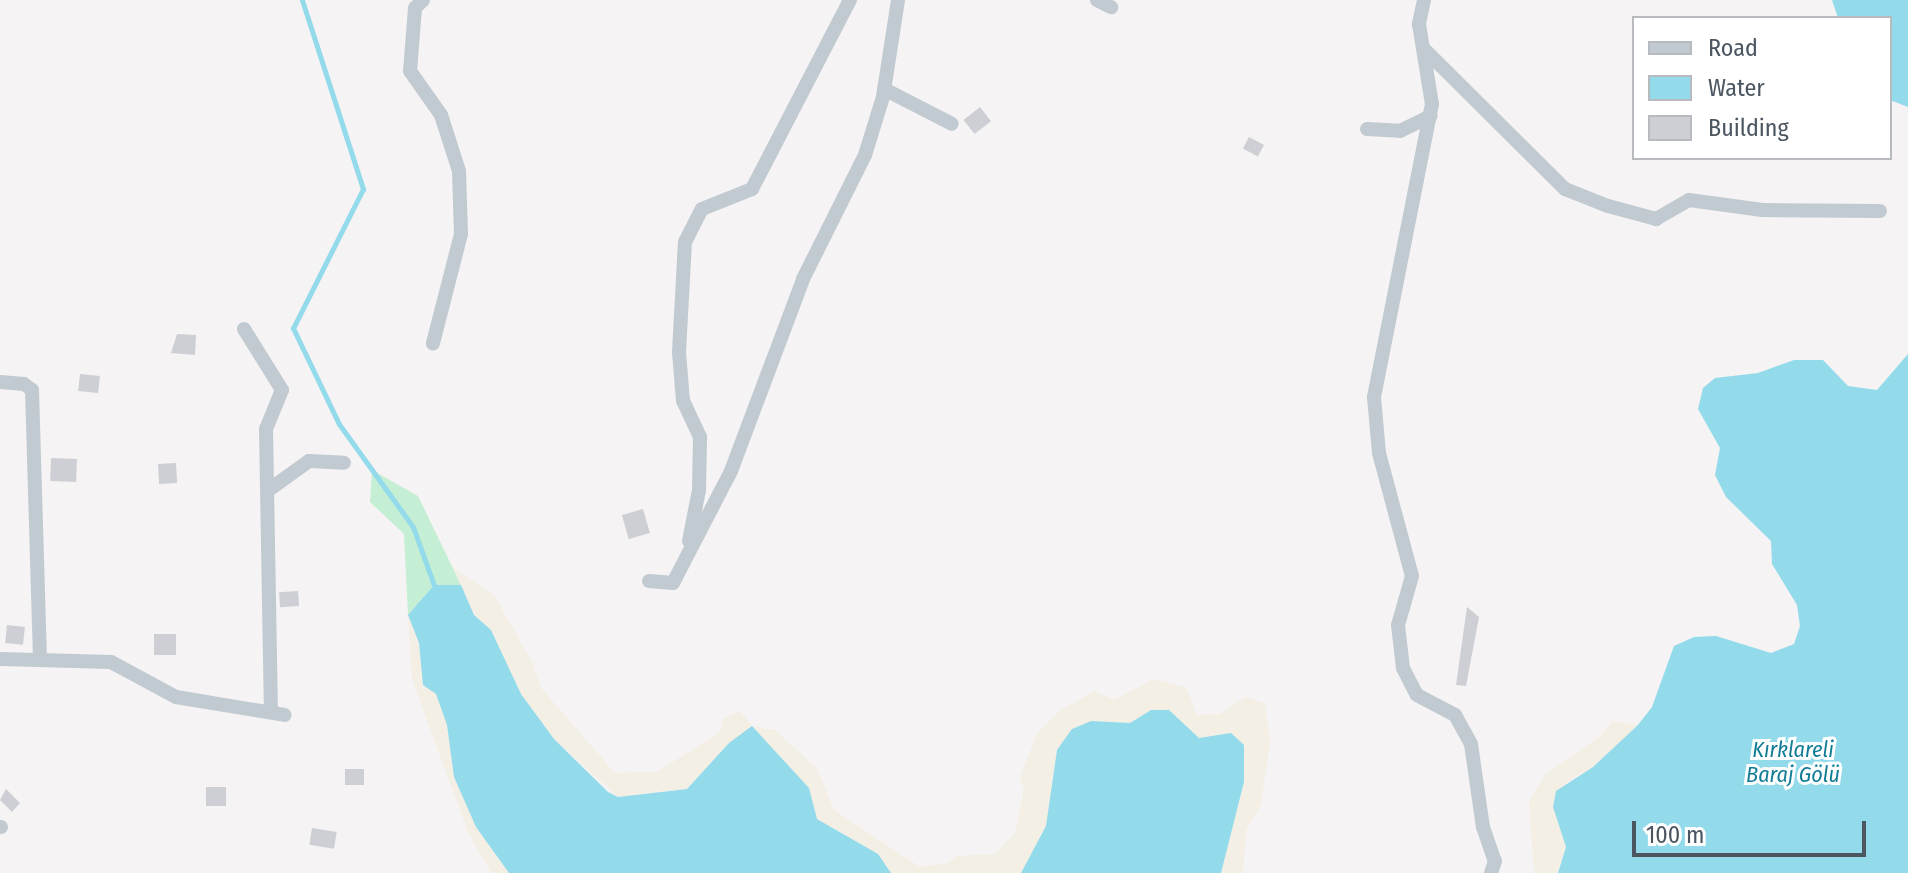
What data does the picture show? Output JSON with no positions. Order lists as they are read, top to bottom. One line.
{"water":["Kırklareli Baraj Gölü"],"legend":["Road","Water","Building"],"scale_bar":"100 m"}
